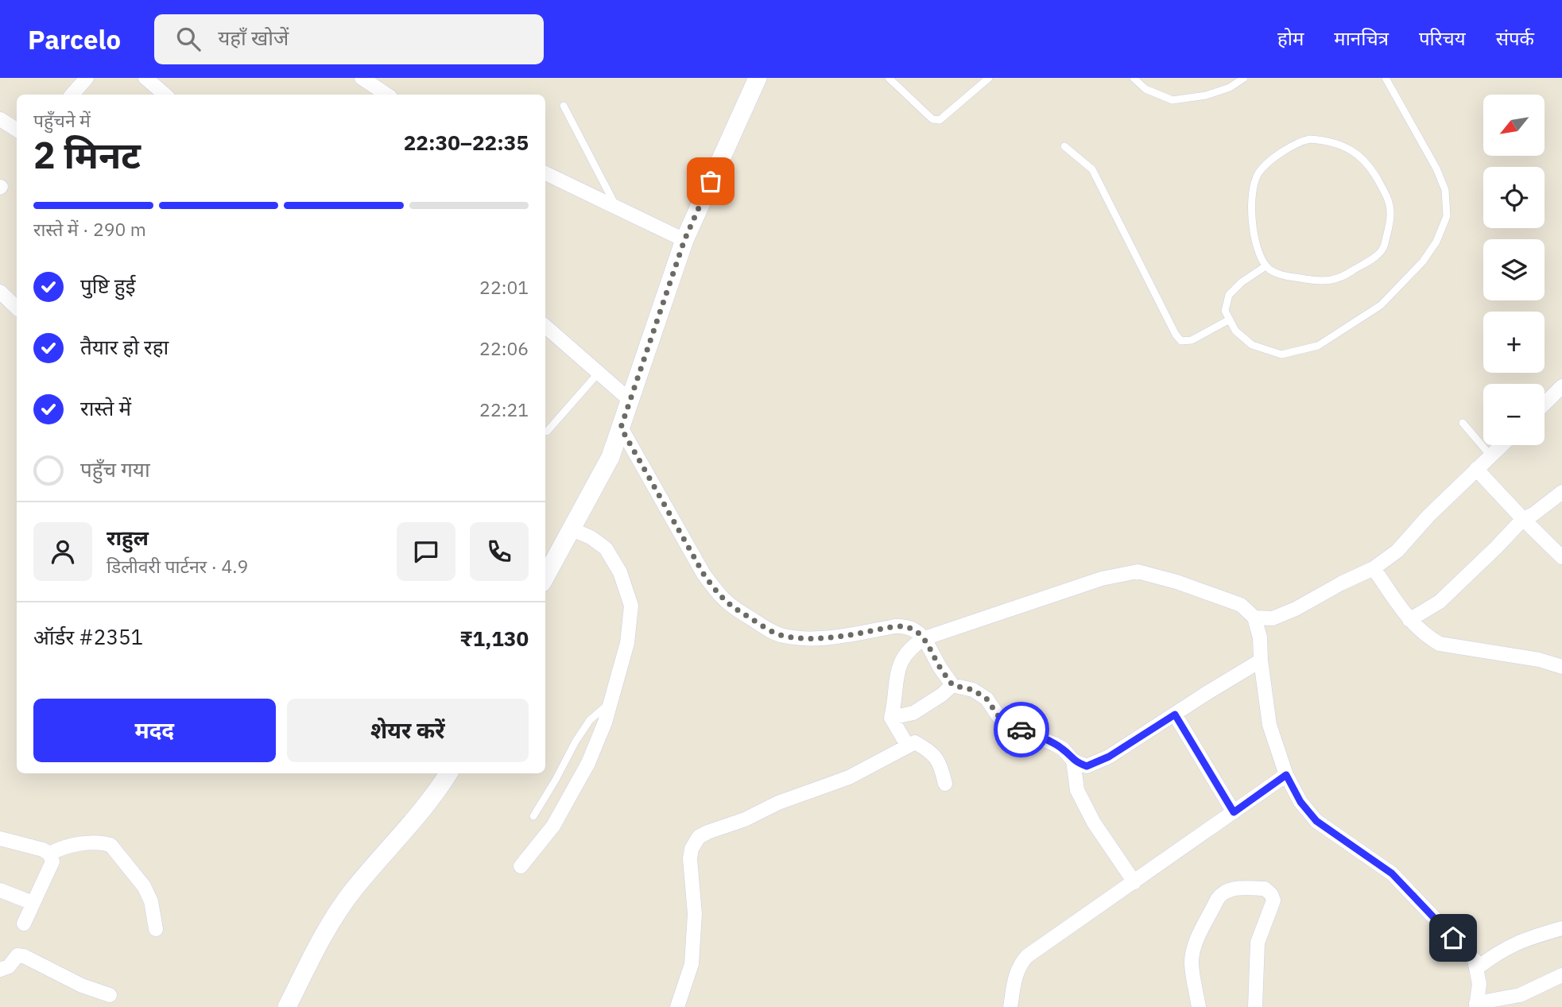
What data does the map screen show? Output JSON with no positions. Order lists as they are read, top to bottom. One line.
{"north":"bottom left","page":{"header":"Parcelo","search":"यहाँ खोजें","nav":["होम","मानचित्र","परिचय","संपर्क"],"map_buttons":["+","−"],"heading":["2 मिनट","पहुँचने में","22:30–22:35"],"panel":["राहुल","डिलीवरी पार्टनर · 4.9","ऑर्डर #2351","₹1,130"],"bar":"रास्ते में · 290 m","list":[["पुष्टि हुई","22:01"],["तैयार हो रहा","22:06"],["रास्ते में","22:21"],"पहुँच गया"],"buttons":["मदद","शेयर करें"]}}
